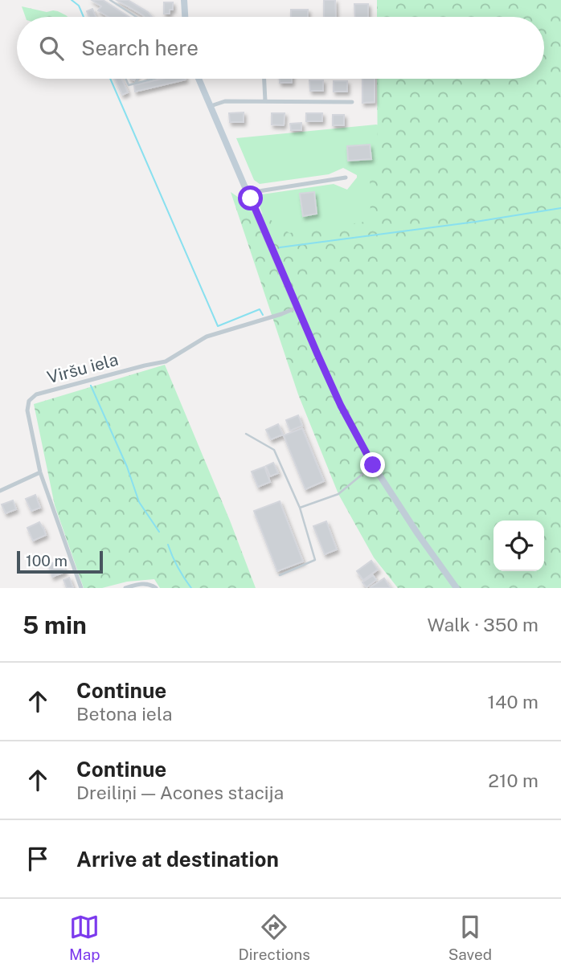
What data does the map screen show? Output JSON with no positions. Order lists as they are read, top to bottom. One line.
{"streets":{"street":["Viršu iela"]},"scale_bar":"100 m","page":{"search":"Search here","scale":"100 m","heading":["5 min","Walk · 350 m"],"list":[["Continue","Betona iela","140 m"],["Continue","Dreiliņi — Acones stacija","210 m"],"Arrive at destination"],"nav":["Map","Directions","Saved"]}}
